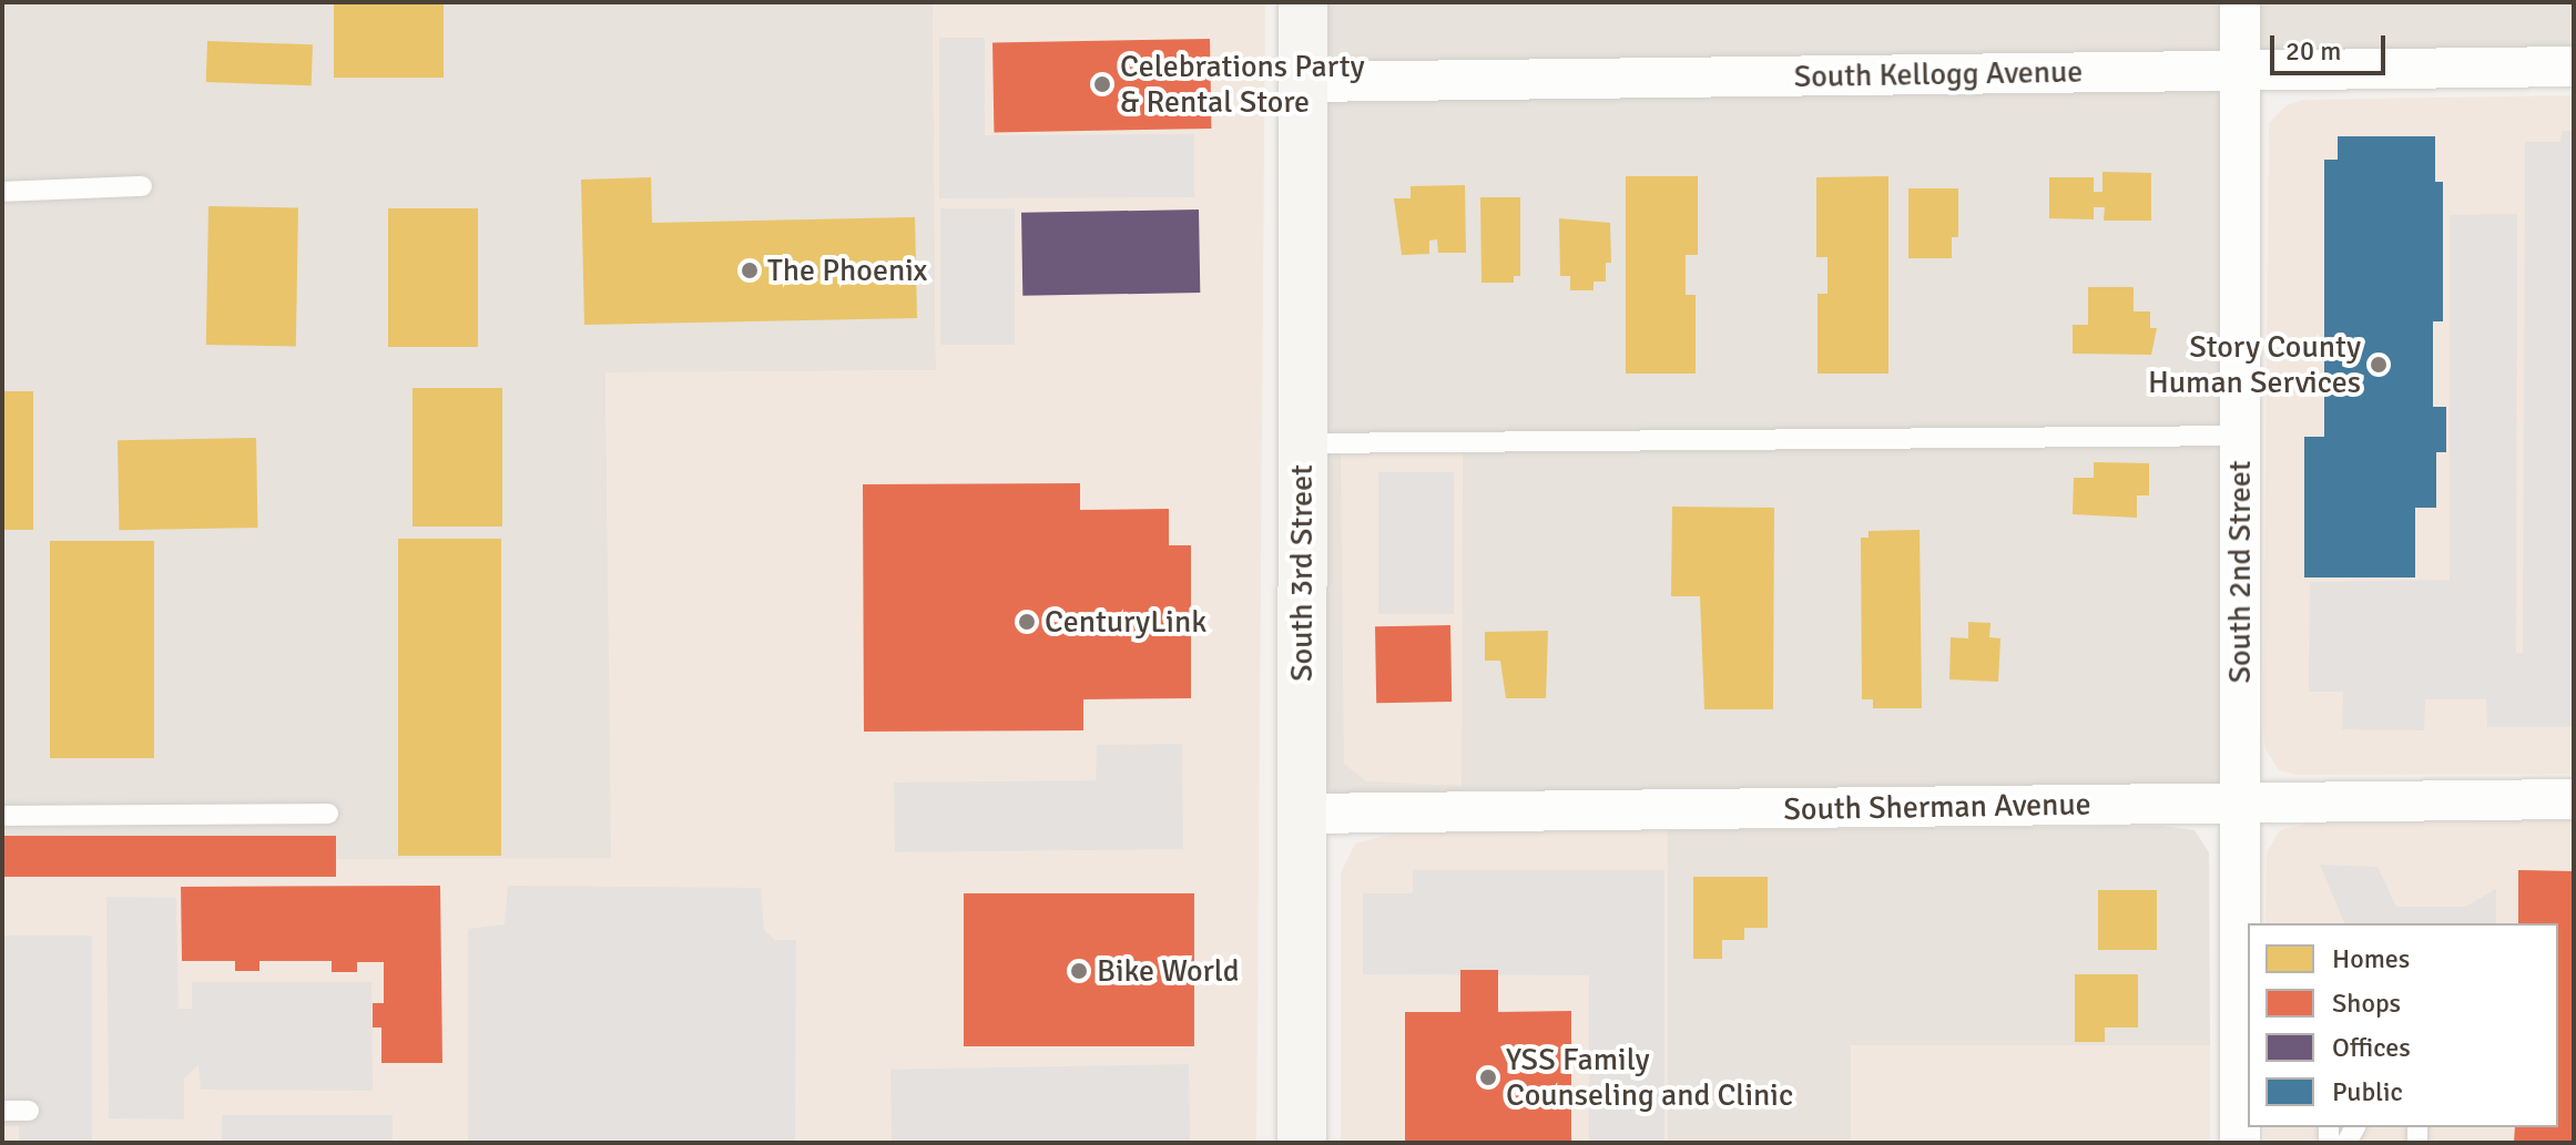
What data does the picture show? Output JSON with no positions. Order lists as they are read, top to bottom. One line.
{"streets":{"main road":["South 3rd Street"],"street":["South Kellogg Avenue","South 2nd Street","South Sherman Avenue"]},"crossings":[["South Kellogg Avenue","South 2nd Street"],["South Kellogg Avenue","South 3rd Street"],["South 2nd Street","South Sherman Avenue"],["South 3rd Street","South Sherman Avenue"]],"places":["Celebrations Party & Rental Store","The Phoenix","Story County Human Services","CenturyLink","Bike World","YSS Family Counseling and Clinic"],"legend":["Homes","Shops","Offices","Public"],"scale_bar":"20 m"}
